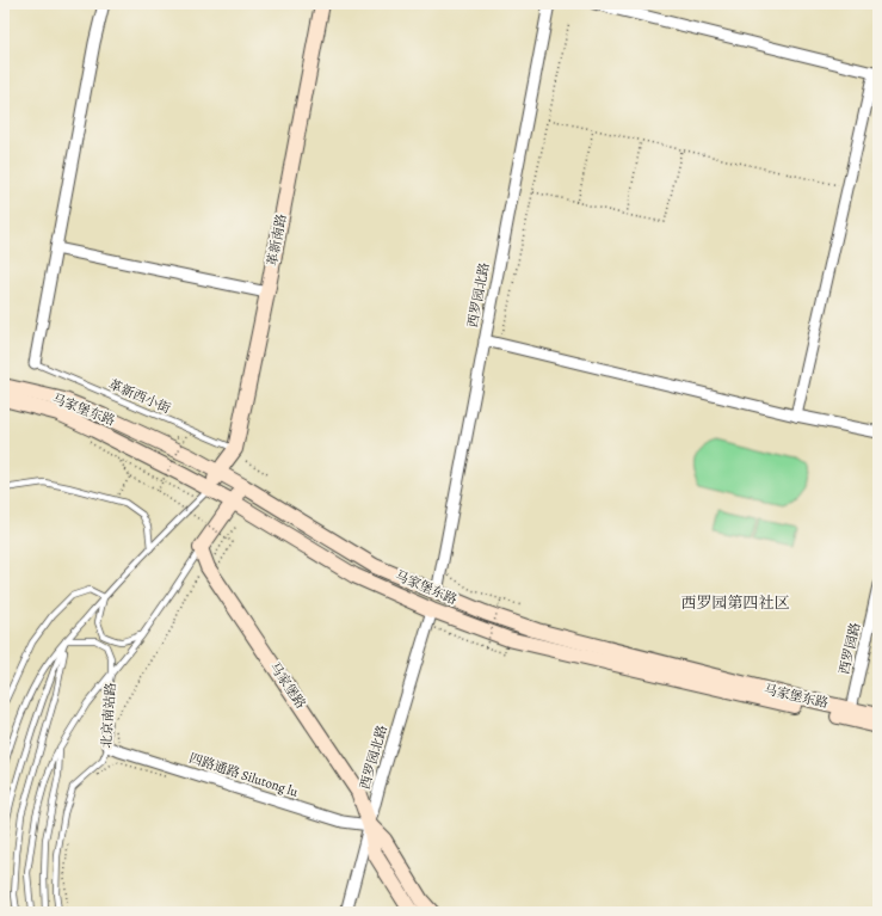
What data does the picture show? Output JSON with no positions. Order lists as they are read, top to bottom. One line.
{"streets":{"main road":["革新南路","马家堡东路","马家堡路","北京南站路"],"street":["西罗园北路","西罗园路","四路通路 Silutong lu"],"lane":["革新西小街"]},"crossings":[["革新南路","革新西小街"],["革新南路","马家堡东路"],["西罗园北路","马家堡东路"],["西罗园北路","马家堡路"],["西罗园北路","四路通路 Silutong lu"],["马家堡东路","西罗园路"],["马家堡东路","北京南站路"],["马家堡路","北京南站路"],["马家堡路","四路通路 Silutong lu"],["北京南站路","四路通路 Silutong lu"]],"districts":["西罗园第四社区"]}
